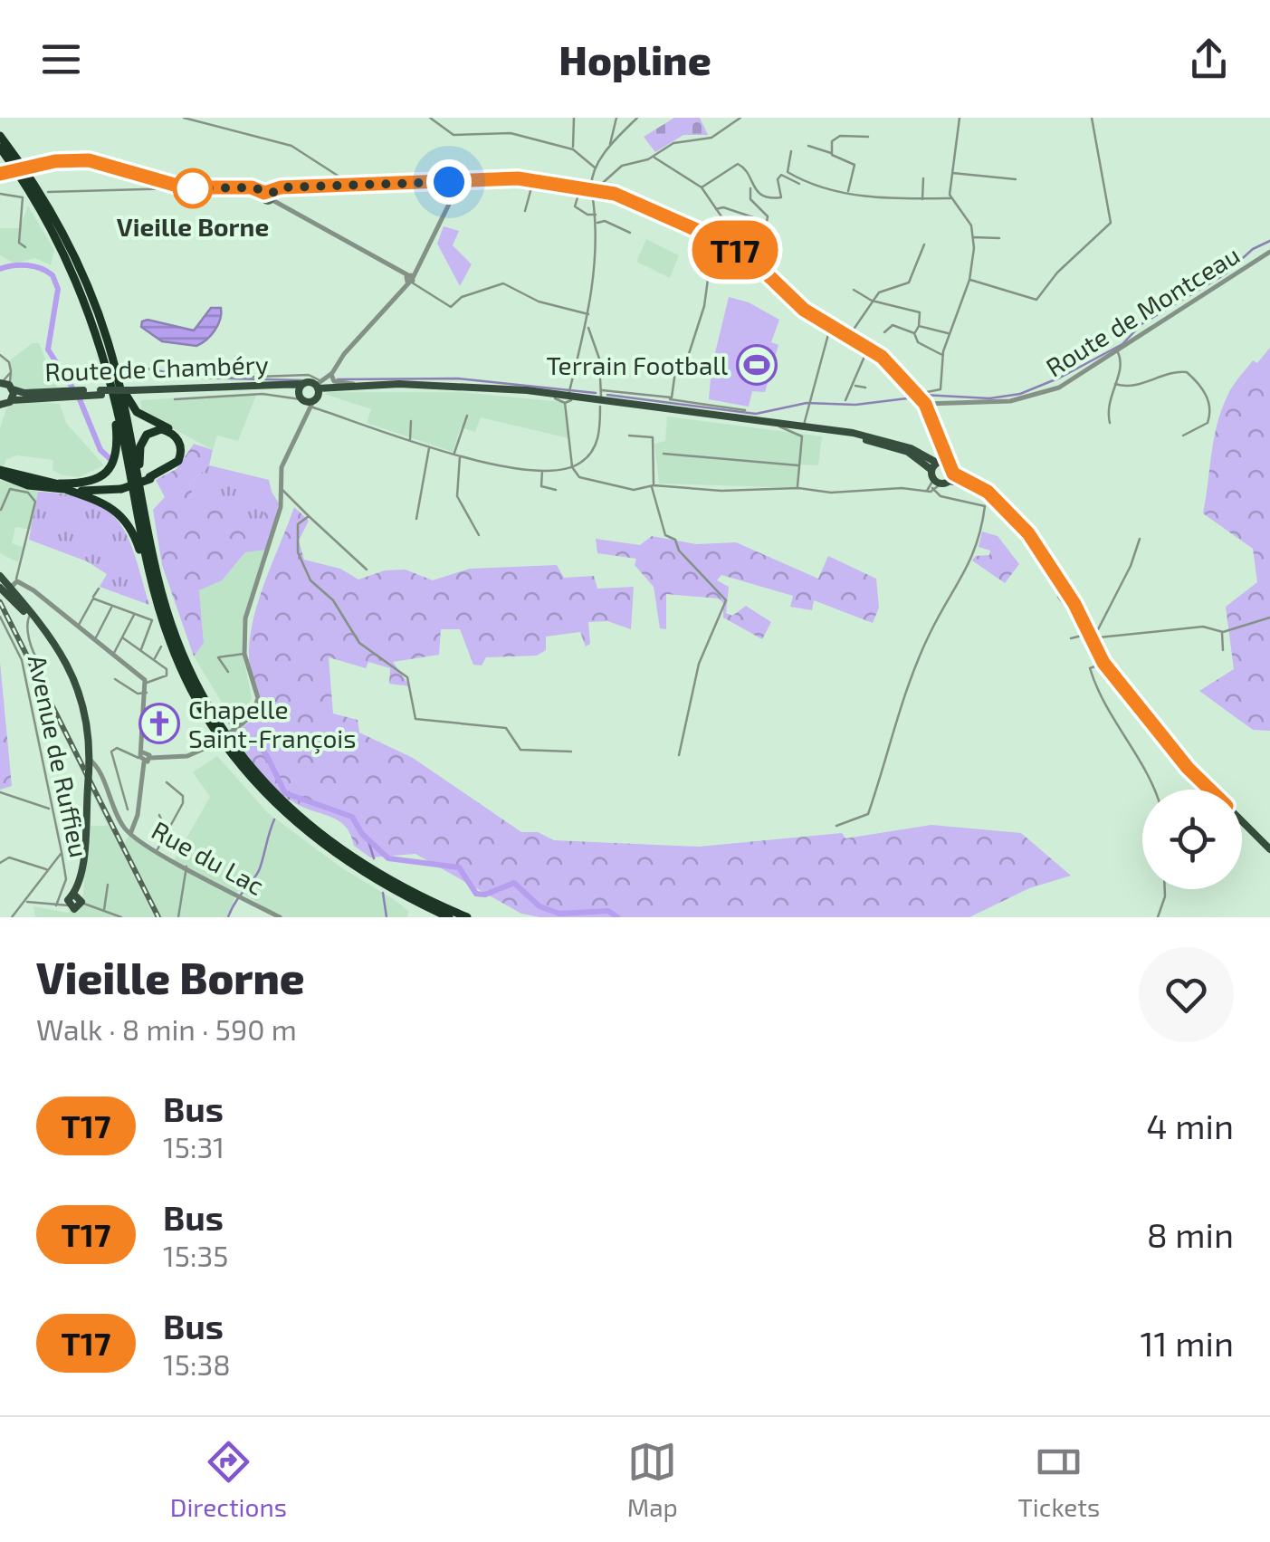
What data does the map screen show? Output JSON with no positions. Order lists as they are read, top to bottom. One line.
{"streets":{"main road":["Route de Chambéry"],"street":["Route de Montceau","Avenue de Ruffieu","Rue du Lac"]},"places":{"other":["Vieille Borne"],"sports":["Terrain Football"],"church":["Chapelle Saint-François"]},"lines":["bus line T17"],"page":{"header":"Hopline","on_map":"T17","heading":["Vieille Borne","Walk · 8 min · 590 m"],"list":[{"mark":"T17","name":"Bus","note":"15:31","value":"4 min"},{"mark":"T17","name":"Bus","note":"15:35","value":"8 min"},{"mark":"T17","name":"Bus","note":"15:38","value":"11 min"}],"tabs":["Directions","Map","Tickets"]}}
